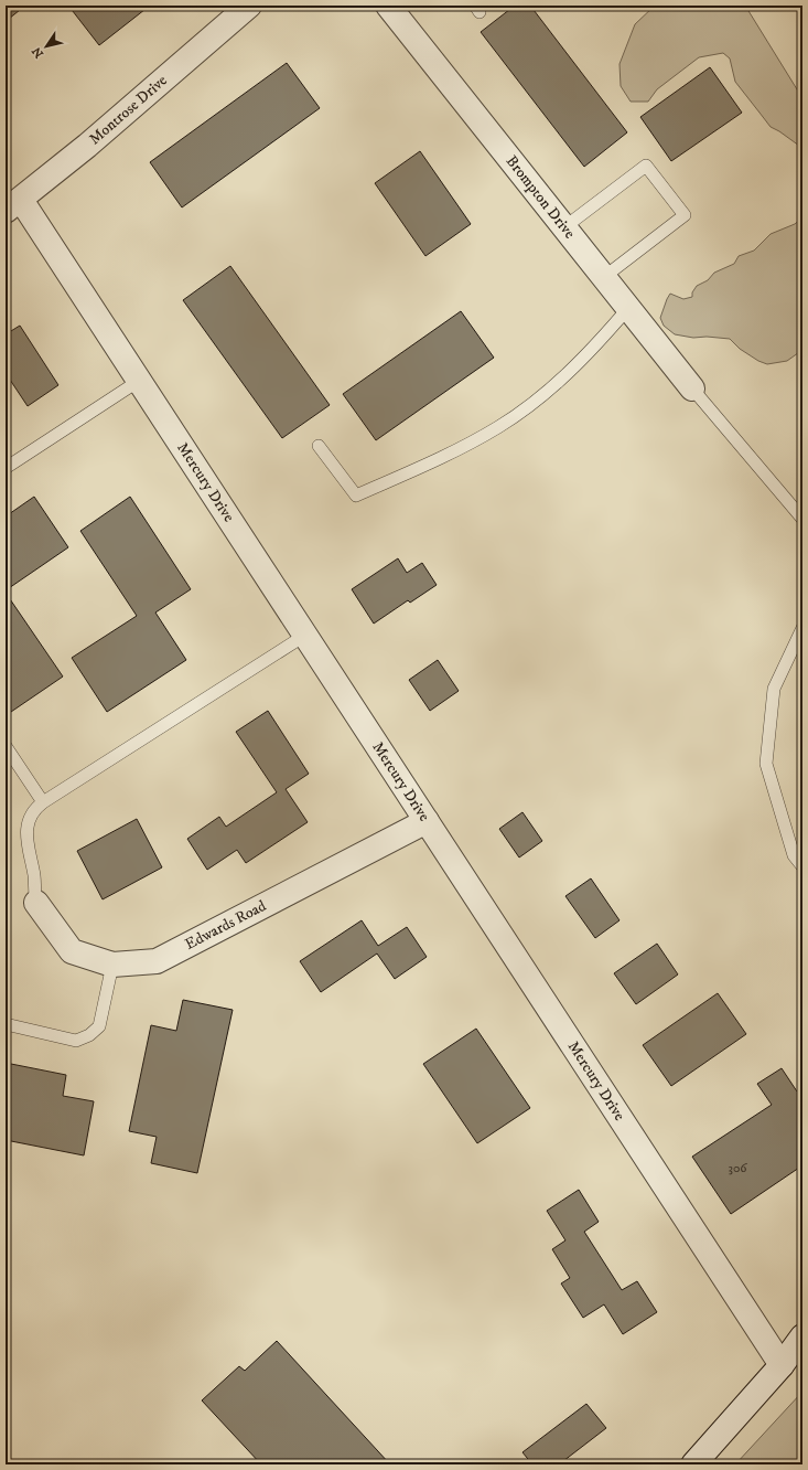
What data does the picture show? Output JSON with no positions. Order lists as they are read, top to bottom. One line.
{"streets":{"street":["Montrose Drive","Brompton Drive","Mercury Drive","Edwards Road"]},"crossings":[["Montrose Drive","Mercury Drive"],["Mercury Drive","Edwards Road"]],"house_numbers":["306"],"north":"bottom left"}
